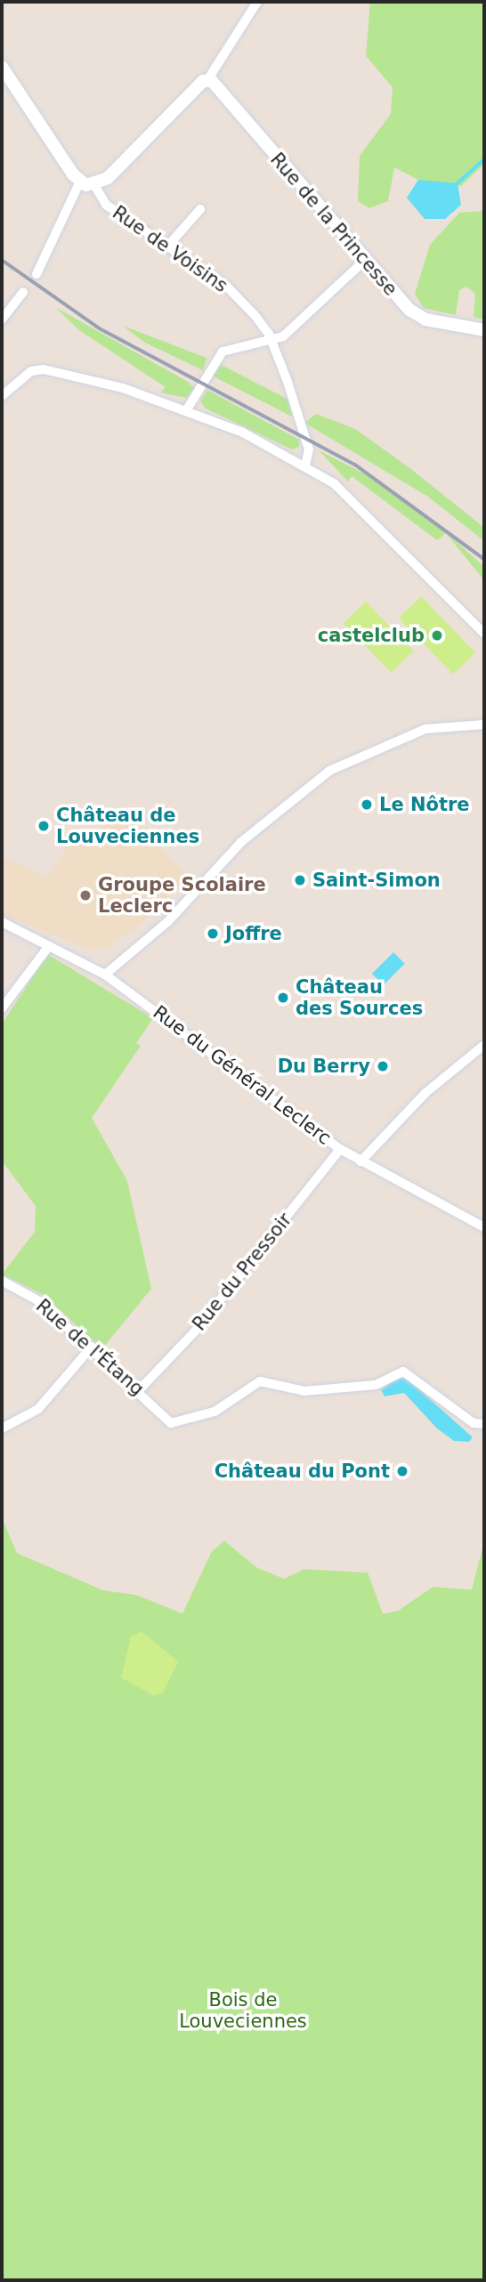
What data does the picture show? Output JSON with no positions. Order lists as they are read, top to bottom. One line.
{"streets":{"street":["Rue de la Princesse","Rue de Voisins","Rue du Général Leclerc","Rue du Pressoir","Rue de l'Étang"]},"crossings":[["Rue du Général Leclerc","Rue du Pressoir"],["Rue du Pressoir","Rue de l'Étang"]],"parks":["Bois de Louveciennes"],"places":["castelclub","Le Nôtre","Château de Louveciennes","Saint-Simon","Groupe Scolaire Leclerc","Joffre","Château des Sources","Du Berry","Château du Pont"]}
